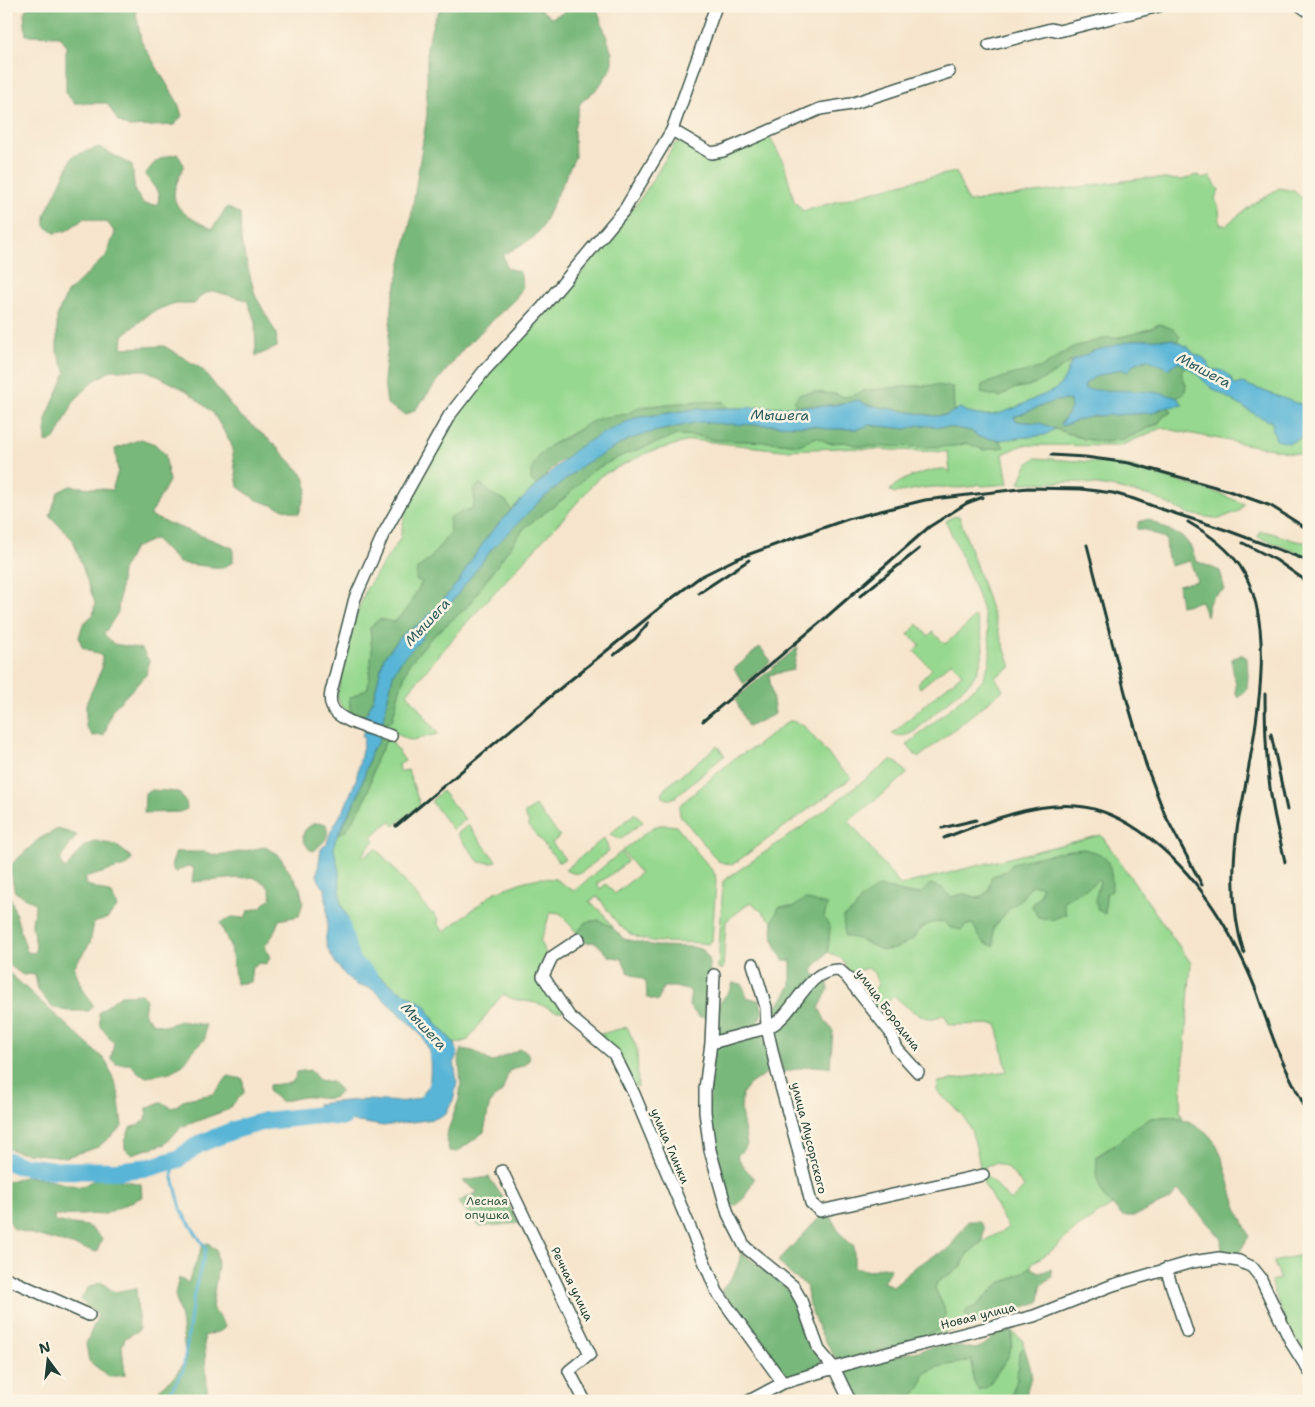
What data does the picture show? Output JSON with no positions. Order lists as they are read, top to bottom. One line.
{"streets":{"street":["улица Бородина","улица Мусоргского","улица Глинки","Речная улица","Новая улица"]},"crossings":[["улица Бородина","улица Мусоргского"],["улица Глинки","Новая улица"]],"water":["Мышега"],"parks":["Лесная опушка"],"north":"top"}
